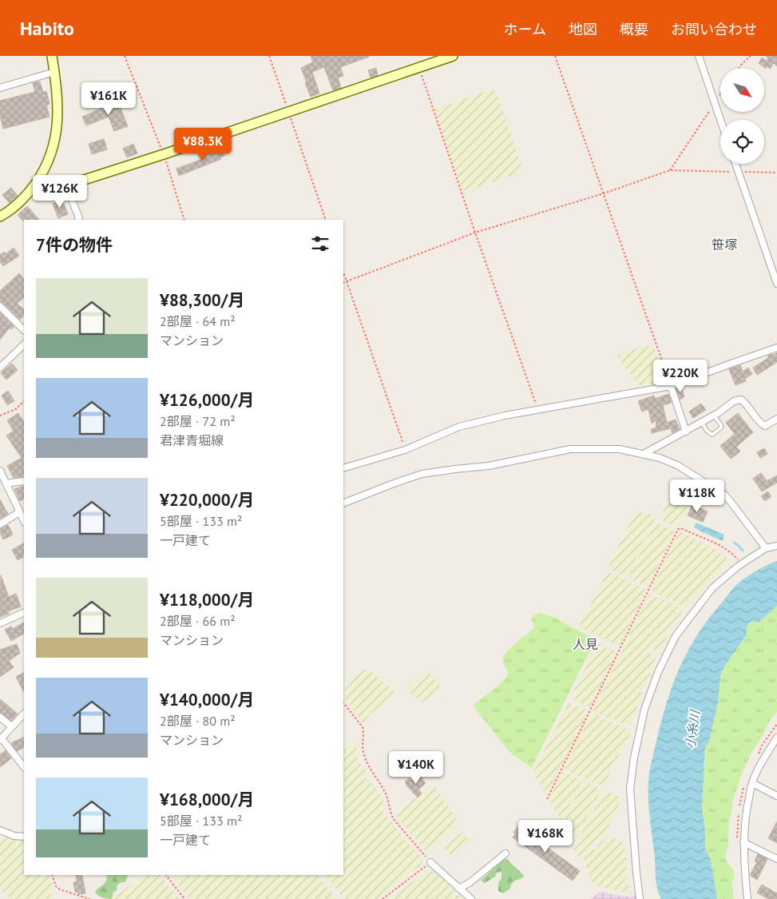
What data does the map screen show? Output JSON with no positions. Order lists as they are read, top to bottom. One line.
{"districts":["笹塚","人見"],"water":["小糸川"],"north":"bottom right","page":{"header":"Habito","nav":["ホーム","地図","概要","お問い合わせ"],"price":["¥161K","¥88.3K","¥126K","¥220K","¥118K","¥140K","¥168K"],"heading":"7件の物件","list":[{"name":"¥88,300/月","note":"2部屋 · 64 m² · マンション"},{"name":"¥126,000/月","note":"2部屋 · 72 m² · 君津青堀線"},{"name":"¥220,000/月","note":"5部屋 · 133 m² · 一戸建て"},{"name":"¥118,000/月","note":"2部屋 · 66 m² · マンション"},{"name":"¥140,000/月","note":"2部屋 · 80 m² · マンション"},{"name":"¥168,000/月","note":"5部屋 · 133 m² · 一戸建て"}]}}
